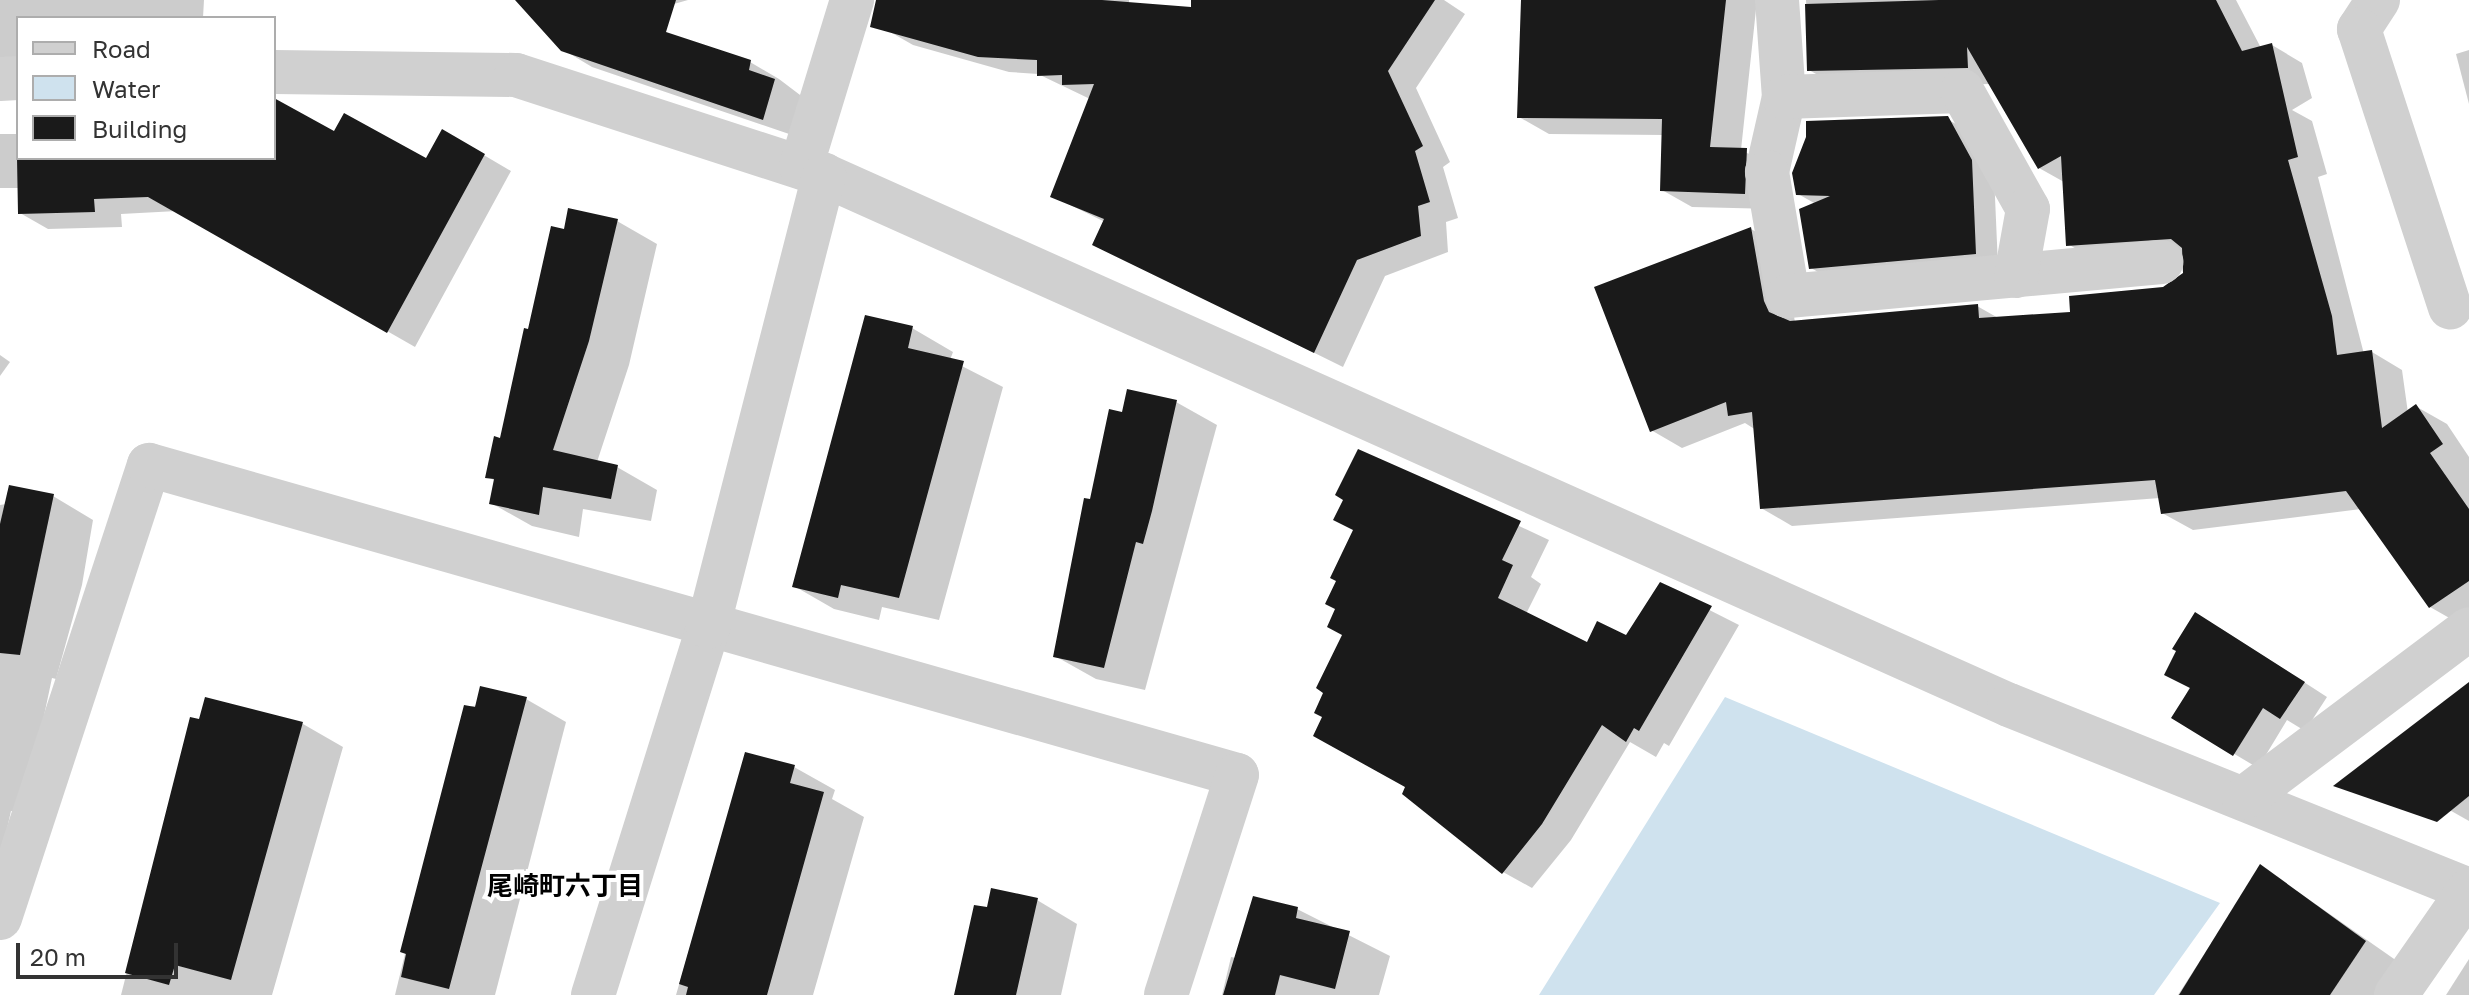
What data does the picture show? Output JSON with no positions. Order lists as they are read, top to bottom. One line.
{"districts":["尾崎町六丁目"],"legend":["Road","Water","Building"],"scale_bar":"20 m"}
